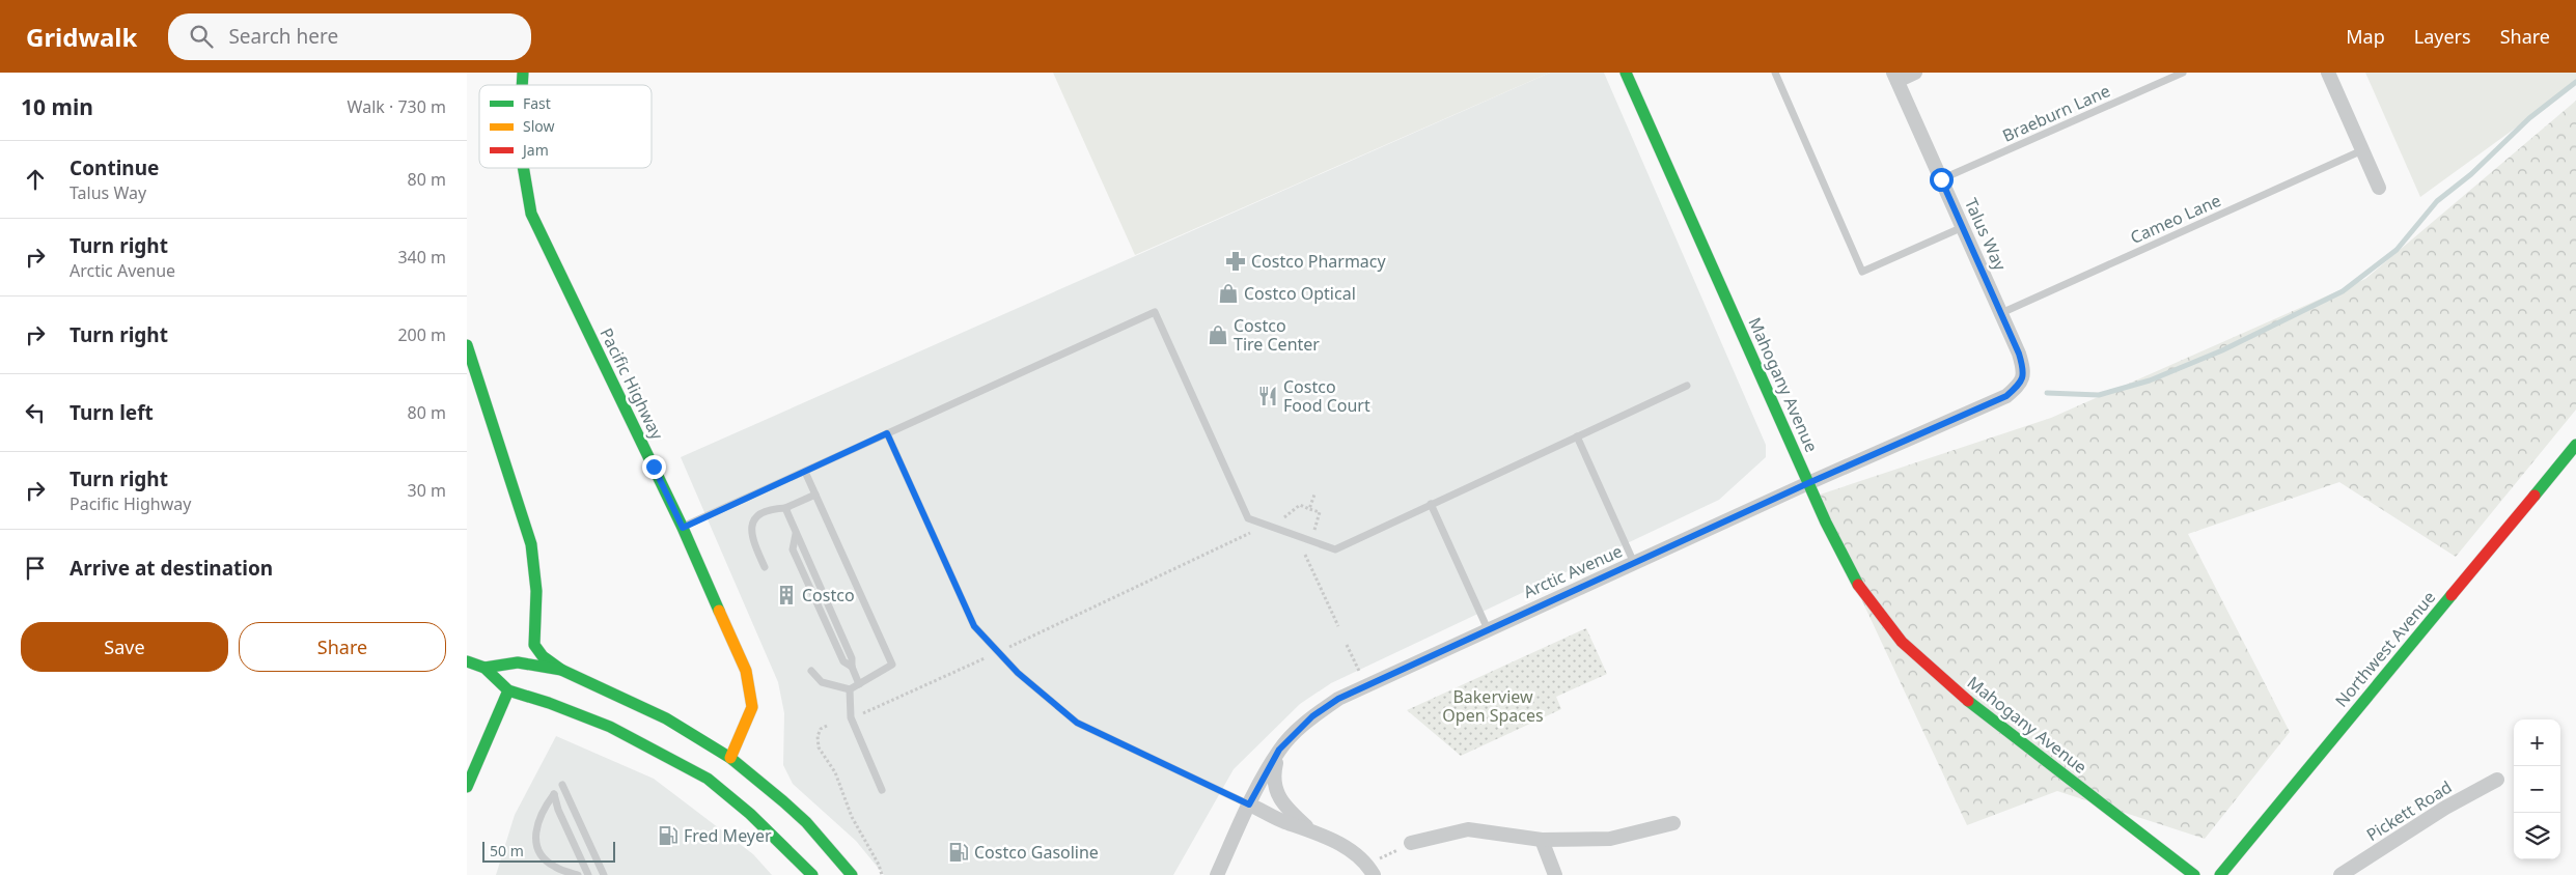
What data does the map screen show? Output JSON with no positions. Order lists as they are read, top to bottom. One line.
{"streets":{"main road":["Pacific Highway","Mahogany Avenue","Northwest Avenue"],"street":["Talus Way","Arctic Avenue","Pickett Road"],"lane":["Braeburn Lane","Cameo Lane"]},"crossings":[["Braeburn Lane","Talus Way"],["Cameo Lane","Talus Way"],["Talus Way","Arctic Avenue"],["Mahogany Avenue","Arctic Avenue"]],"parks":["Bakerview Open Spaces"],"places":{"pharmacy":["Costco Pharmacy"],"shop":["Costco Optical","Costco Tire Center"],"restaurant":["Costco Food Court"],"building":["Costco"],"fuel station":["Fred Meyer","Costco Gasoline"]},"legend":["Fast","Slow","Jam"],"scale_bar":"50 m","page":{"header":"Gridwalk","search":"Search here","nav":["Map","Layers","Share"],"heading":["10 min","Walk · 730 m"],"list":[["Continue","Talus Way","80 m"],["Turn right","Arctic Avenue","340 m"],["Turn right","200 m"],["Turn left","80 m"],["Turn right","Pacific Highway","30 m"],"Arrive at destination"],"buttons":["Save","Share"],"map_buttons":["+","−"],"scale":"50 m"}}
